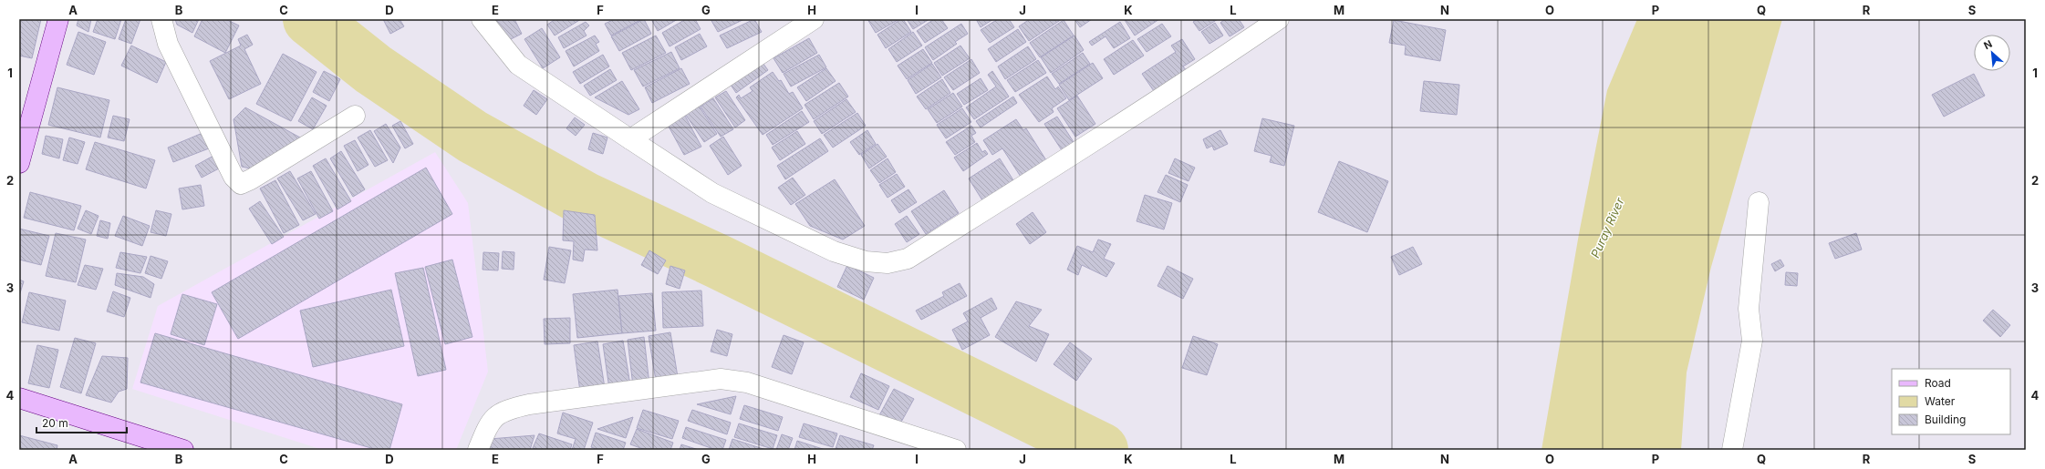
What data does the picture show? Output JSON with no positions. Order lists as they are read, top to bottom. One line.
{"water":["Puray River"],"legend":["Road","Water","Building"],"scale_bar":"20 m","north":"top left","grid":{"columns":["A","B","C","D","E","F","G","H","I","J","K","L","M","N","O","P","Q","R","S"],"rows":["1","2","3","4"]}}
